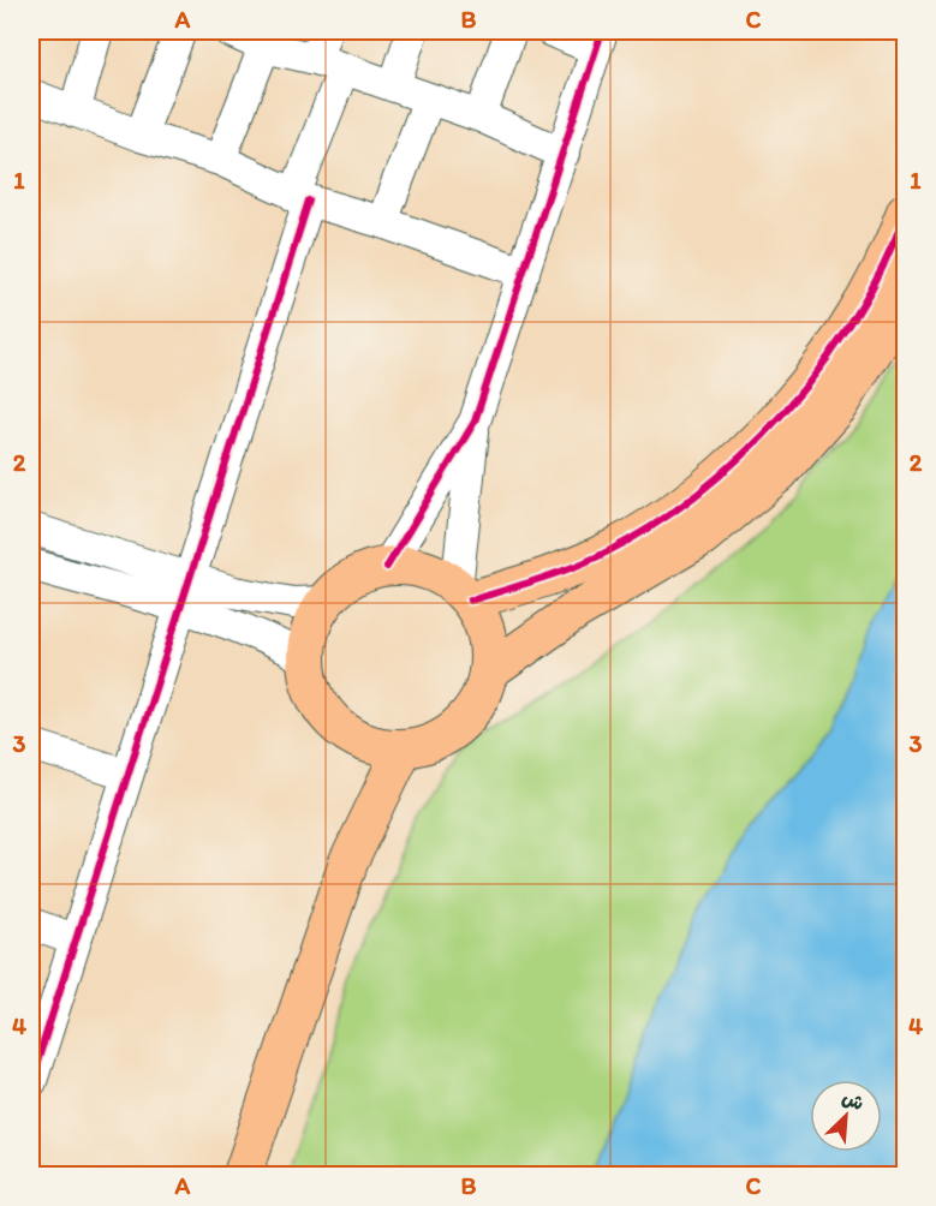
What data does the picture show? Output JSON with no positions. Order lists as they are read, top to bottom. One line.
{"north":"top right","grid":{"columns":["A","B","C"],"rows":["1","2","3","4"]}}
